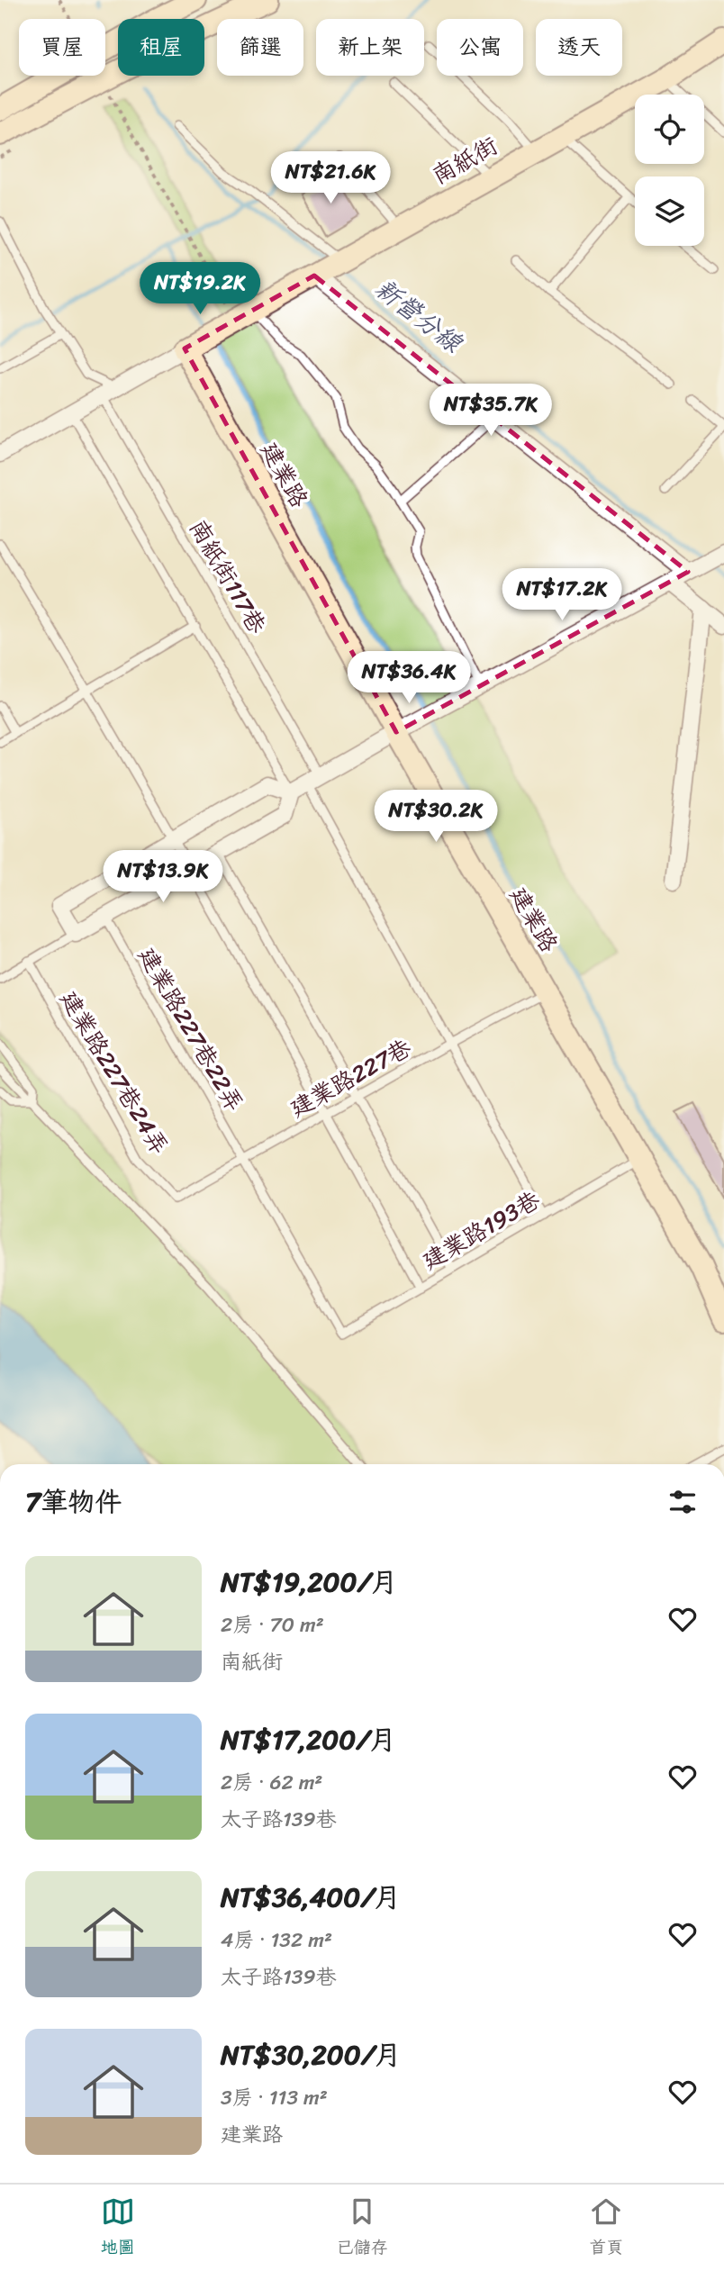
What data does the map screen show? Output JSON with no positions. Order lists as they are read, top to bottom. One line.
{"streets":{"street":["南紙街","建業路"],"lane":["南紙街117巷","建業路227巷22弄","建業路227巷24弄","建業路227巷","建業路193巷"]},"crossings":[["南紙街","建業路"],["南紙街","南紙街117巷"],["建業路","建業路227巷"],["建業路","建業路193巷"],["南紙街117巷","建業路227巷"],["南紙街117巷","建業路193巷"],["建業路227巷22弄","建業路227巷"],["建業路227巷22弄","建業路193巷"],["建業路227巷24弄","建業路227巷"]],"water":["新營分線"],"page":{"chip":["買屋","租屋","篩選","新上架","公寓","透天"],"price":["NT$21.6K","NT$19.2K","NT$35.7K","NT$17.2K","NT$36.4K","NT$30.2K","NT$13.9K"],"heading":"7筆物件","list":[{"name":"NT$19,200/月","note":"2房 · 70 m² · 南紙街"},{"name":"NT$17,200/月","note":"2房 · 62 m² · 太子路139巷"},{"name":"NT$36,400/月","note":"4房 · 132 m² · 太子路139巷"},{"name":"NT$30,200/月","note":"3房 · 113 m² · 建業路"}],"tabs":["地圖","已儲存","首頁"]}}
